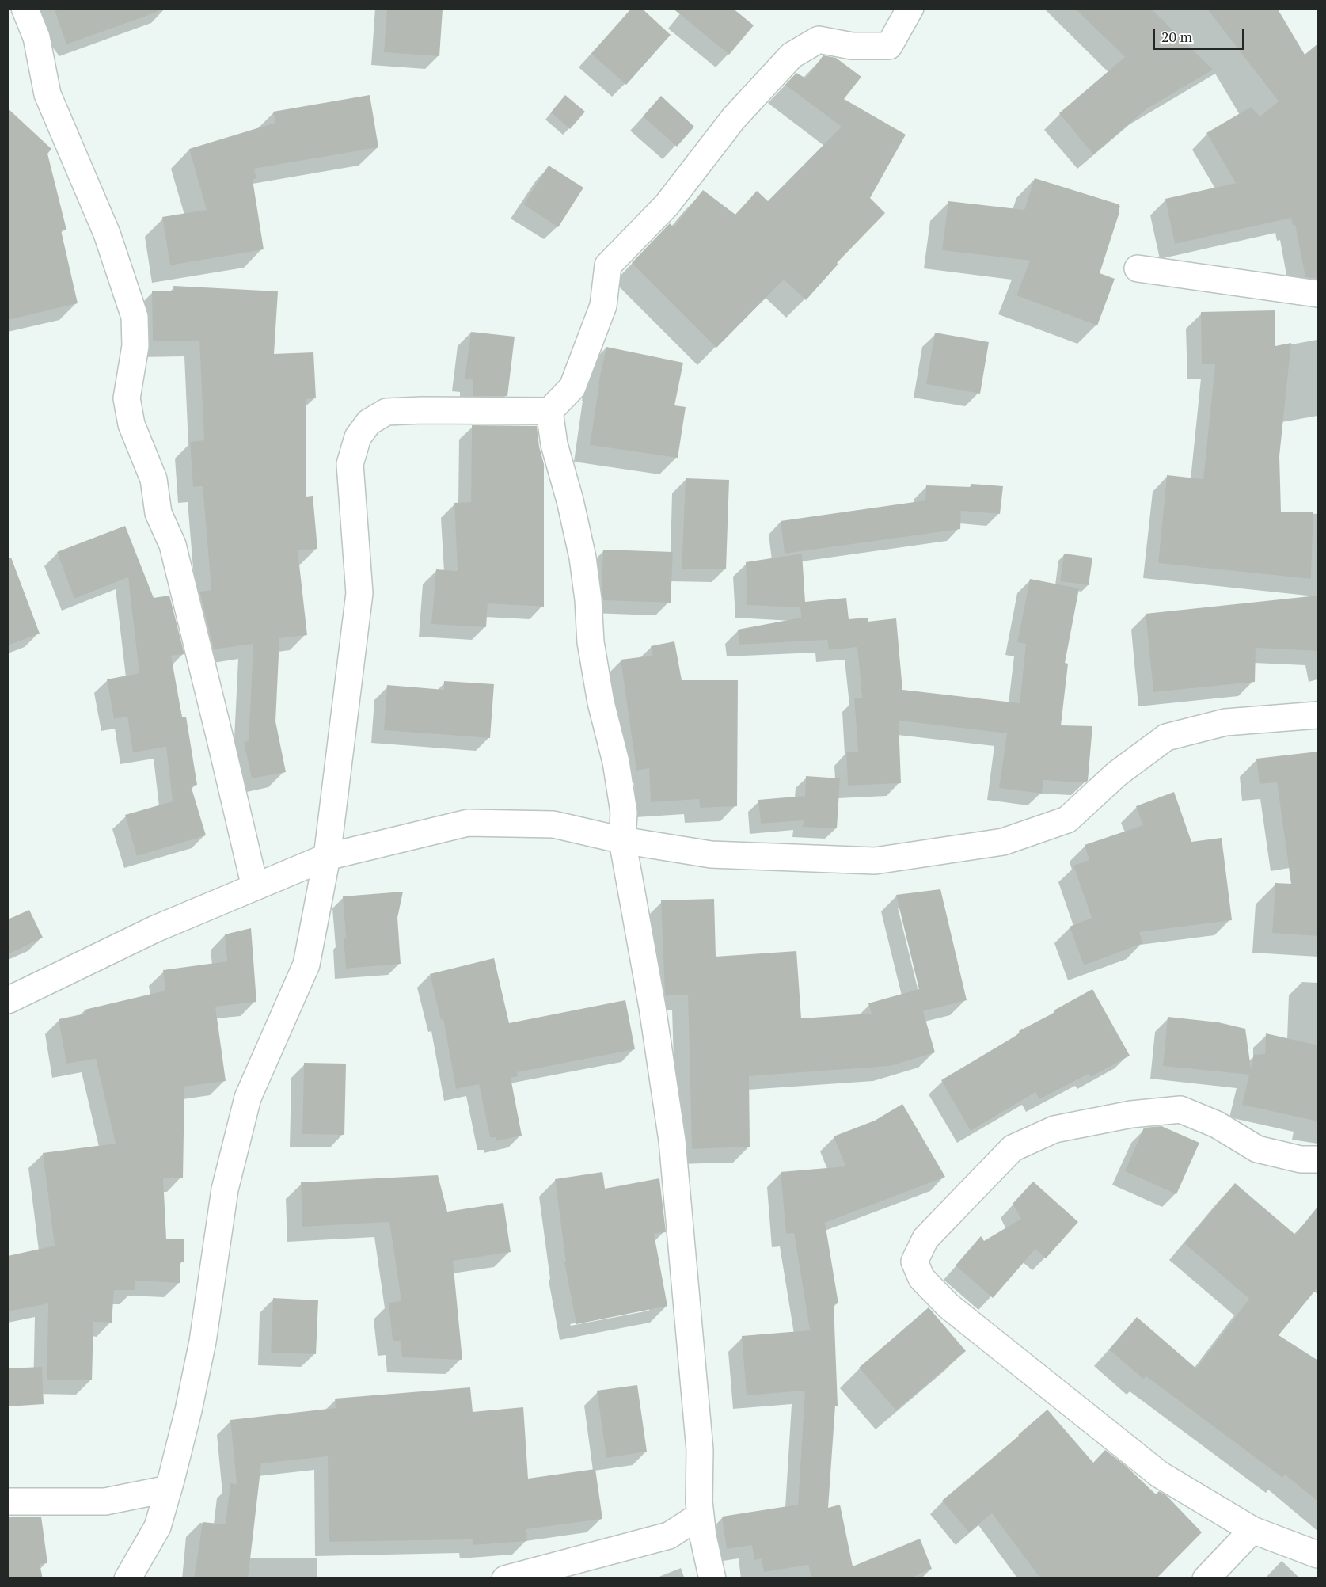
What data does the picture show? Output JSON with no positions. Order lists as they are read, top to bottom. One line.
{"scale_bar":"20 m"}
